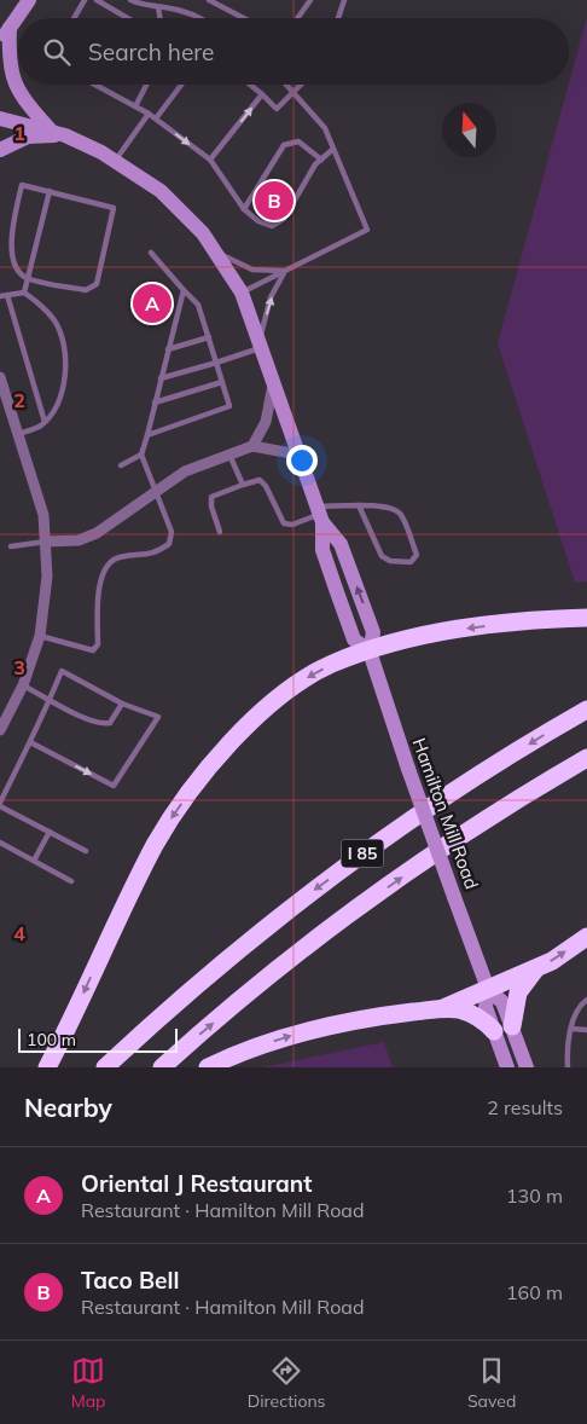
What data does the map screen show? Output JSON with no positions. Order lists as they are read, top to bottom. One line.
{"streets":{"highway":["I 85"],"main road":["Hamilton Mill Road"]},"scale_bar":"100 m","north":"top","page":{"search":"Search here","pins":["B","A"],"scale":"100 m","heading":["Nearby","2 results"],"list":[{"mark":"A","name":"Oriental J Restaurant","note":"Restaurant · Hamilton Mill Road","value":"130 m"},{"mark":"B","name":"Taco Bell","note":"Restaurant · Hamilton Mill Road","value":"160 m"}],"nav":["Map","Directions","Saved"]},"grid":{"rows":["1","2","3","4"]}}
